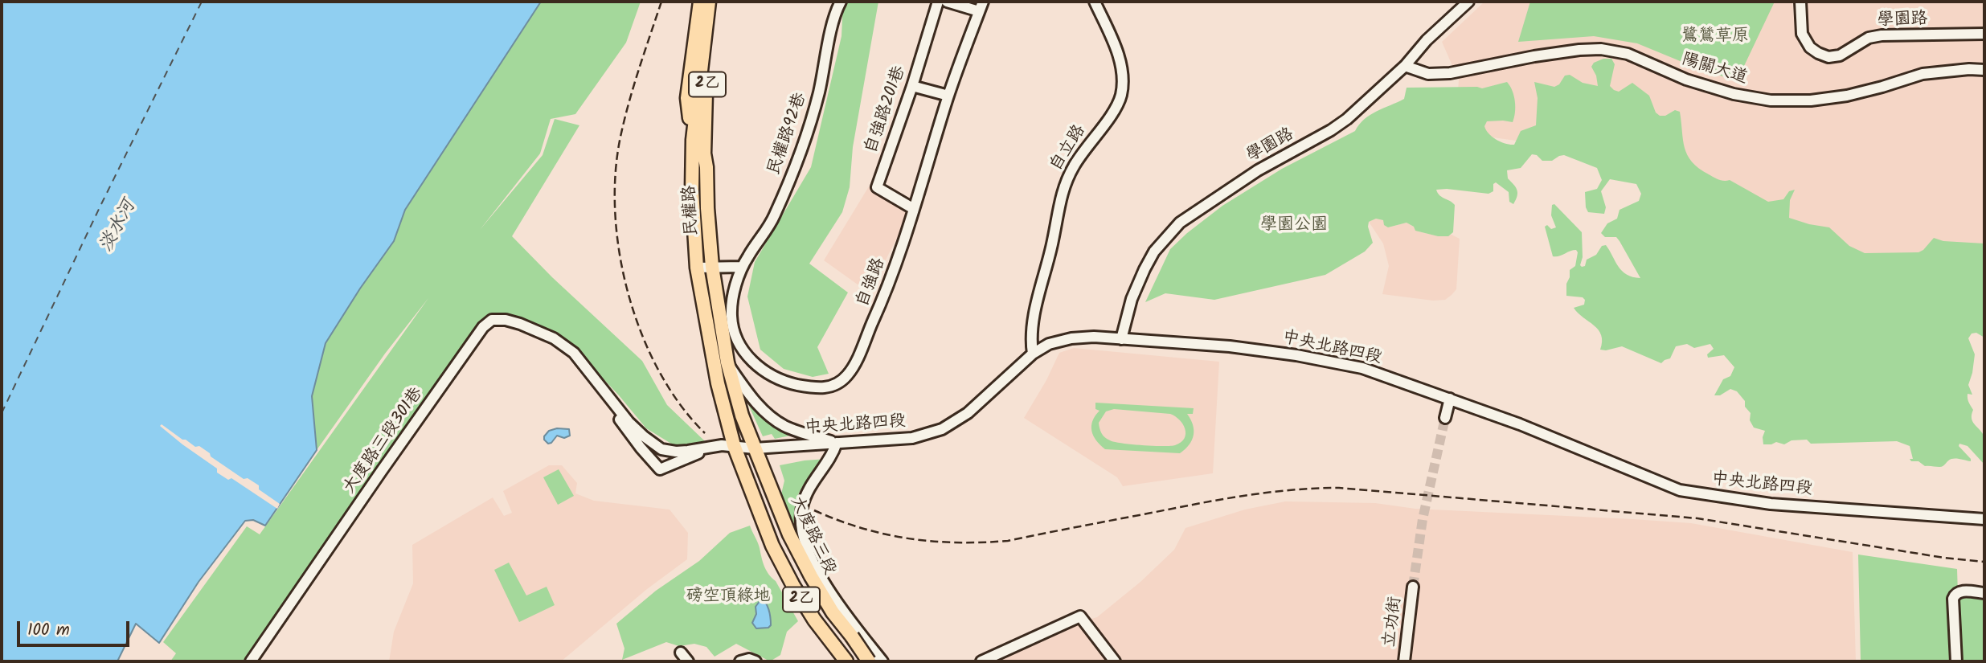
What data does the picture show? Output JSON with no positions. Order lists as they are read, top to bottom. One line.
{"streets":{"main road":["2乙","民權路","大度路三段"],"street":["學園路","陽關大道","自強路201巷","民權路92巷","自立路","自強路","中央北路四段","大度路三段301巷","立功街"]},"crossings":[["學園路","陽關大道"],["學園路","中央北路四段"],["2乙","民權路"],["2乙","中央北路四段"],["自強路201巷","自強路"],["民權路92巷","自強路"],["自立路","中央北路四段"],["民權路","中央北路四段"],["民權路","大度路三段"],["中央北路四段","大度路三段"]],"water":["淡水河"],"parks":["鷺鷥草原","學園公園","磅空頂綠地"],"scale_bar":"100 m"}
